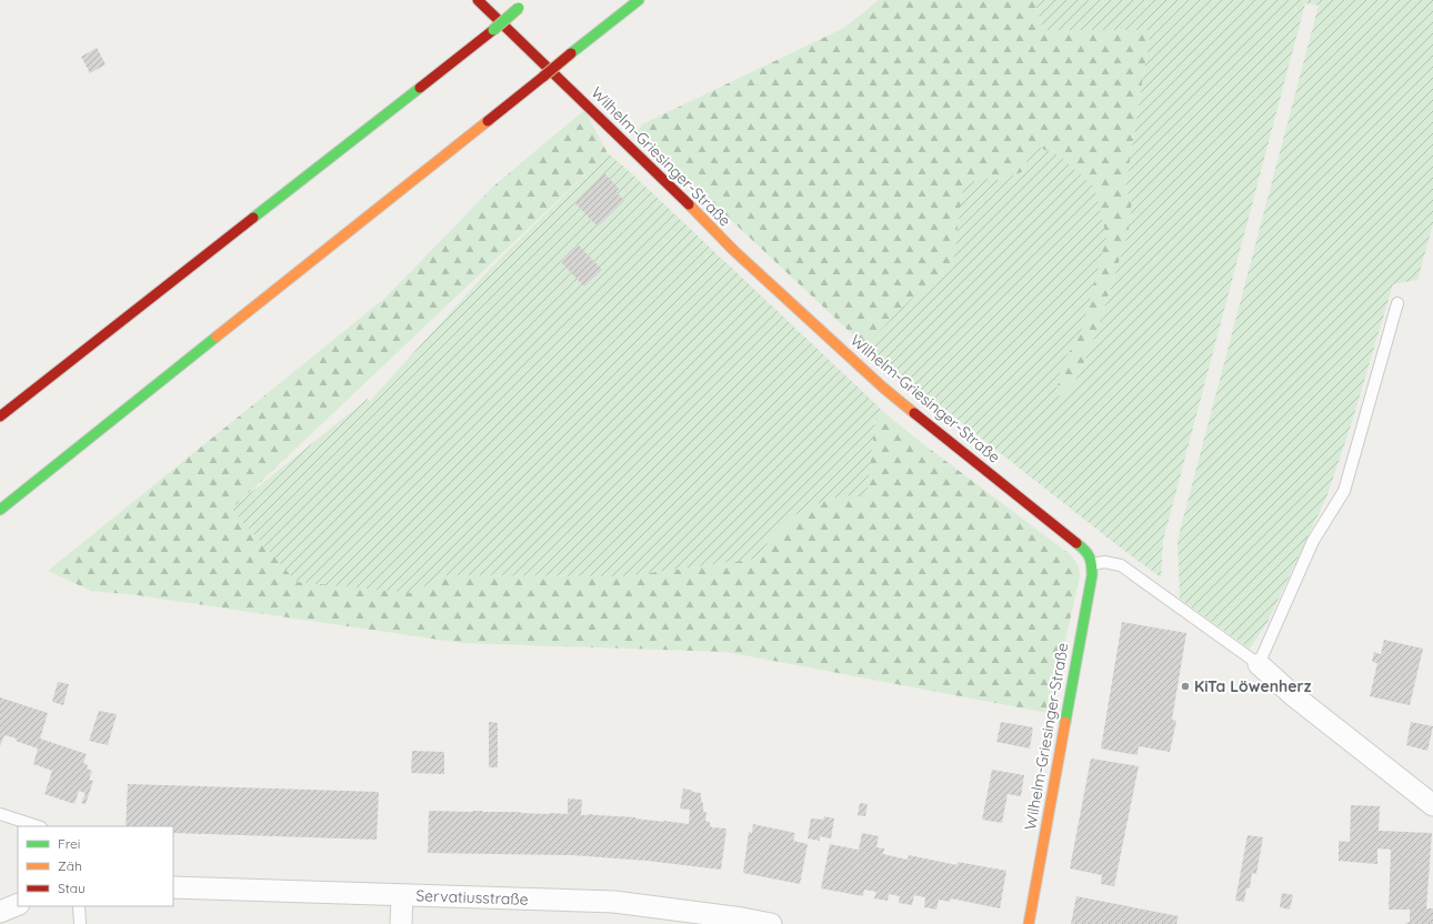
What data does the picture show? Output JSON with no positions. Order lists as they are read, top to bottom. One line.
{"streets":{"main road":["Wilhelm-Griesinger-Straße"],"street":["Servatiusstraße"]},"places":["KiTa Löwenherz"],"legend":["Frei","Zäh","Stau"]}
